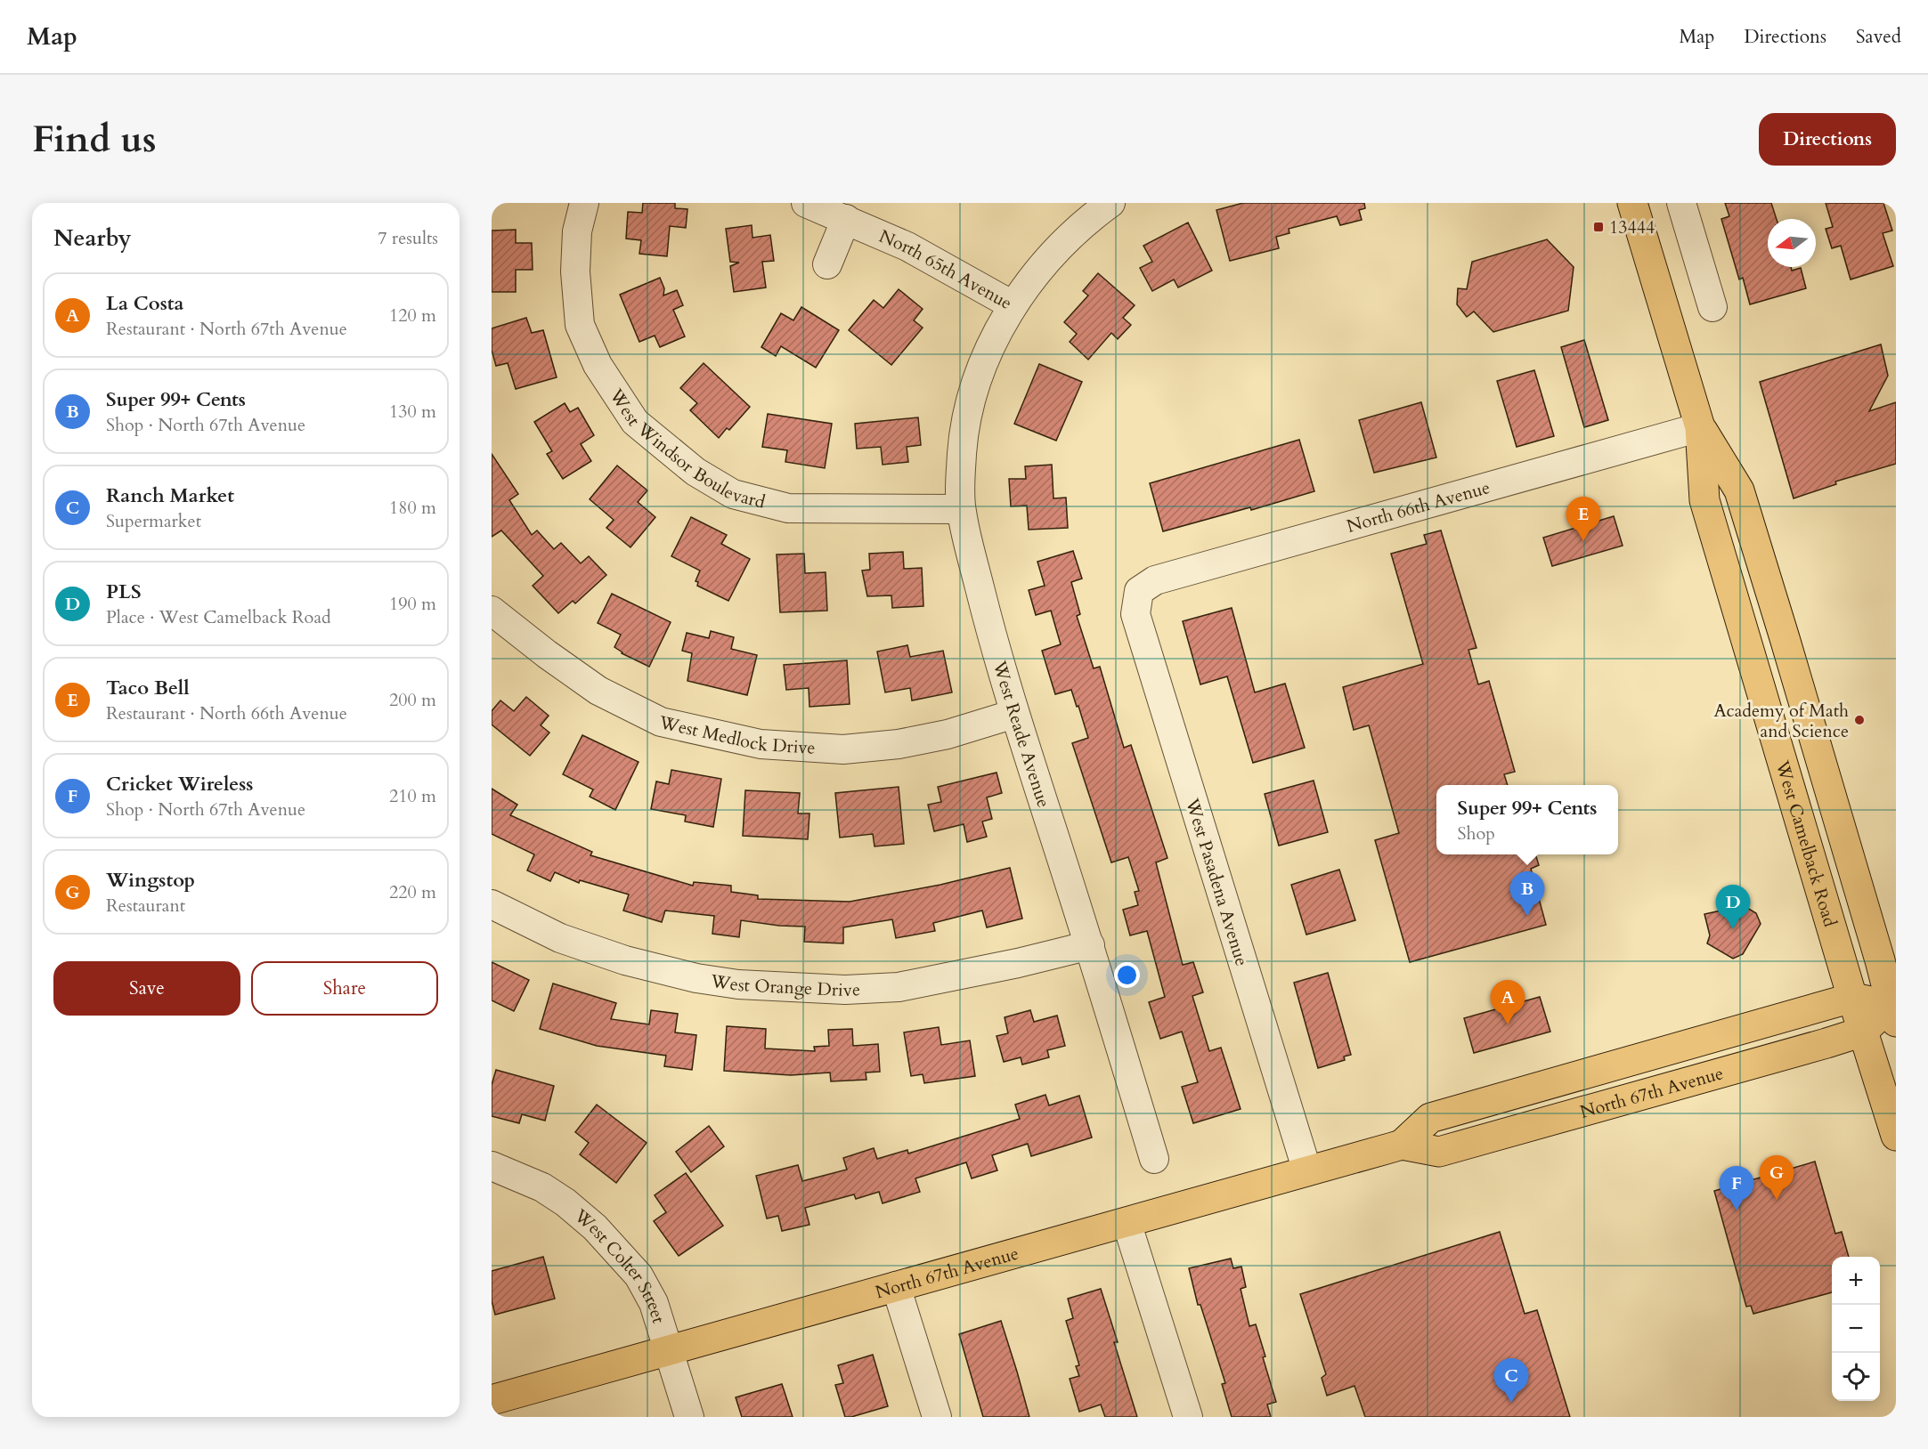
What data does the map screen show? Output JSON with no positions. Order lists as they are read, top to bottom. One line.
{"streets":{"main road":["West Camelback Road","North 67th Avenue"],"street":["North 65th Avenue","West Windsor Boulevard","North 66th Avenue","West Medlock Drive","West Reade Avenue","West Pasadena Avenue","West Orange Drive","West Colter Street"]},"crossings":[["North 65th Avenue","West Reade Avenue"],["West Windsor Boulevard","West Reade Avenue"],["North 66th Avenue","West Camelback Road"],["North 66th Avenue","West Pasadena Avenue"],["West Medlock Drive","West Reade Avenue"],["West Reade Avenue","West Orange Drive"],["West Camelback Road","North 67th Avenue"],["West Pasadena Avenue","North 67th Avenue"],["North 67th Avenue","West Colter Street"]],"places":{"transit":["13444"],"other":["Academy of Math and Science"]},"north":"left","page":{"header":"Map","nav":["Map","Directions","Saved"],"buttons":["Directions",["Save","Share"]],"title":"Find us","heading":["Nearby","7 results"],"list":[{"mark":"A","name":"La Costa","note":"Restaurant · North 67th Avenue","value":"120 m"},{"mark":"B","name":"Super 99+ Cents","note":"Shop · North 67th Avenue","value":"130 m"},{"mark":"C","name":"Ranch Market","note":"Supermarket","value":"180 m"},{"mark":"D","name":"PLS","note":"Place · West Camelback Road","value":"190 m"},{"mark":"E","name":"Taco Bell","note":"Restaurant · North 66th Avenue","value":"200 m"},{"mark":"F","name":"Cricket Wireless","note":"Shop · North 67th Avenue","value":"210 m"},{"mark":"G","name":"Wingstop","note":"Restaurant","value":"220 m"}],"pins":["E","B","D","A","G","F","C"],"popup":["Super 99+ Cents","Shop"],"map_buttons":["+","−"]}}
